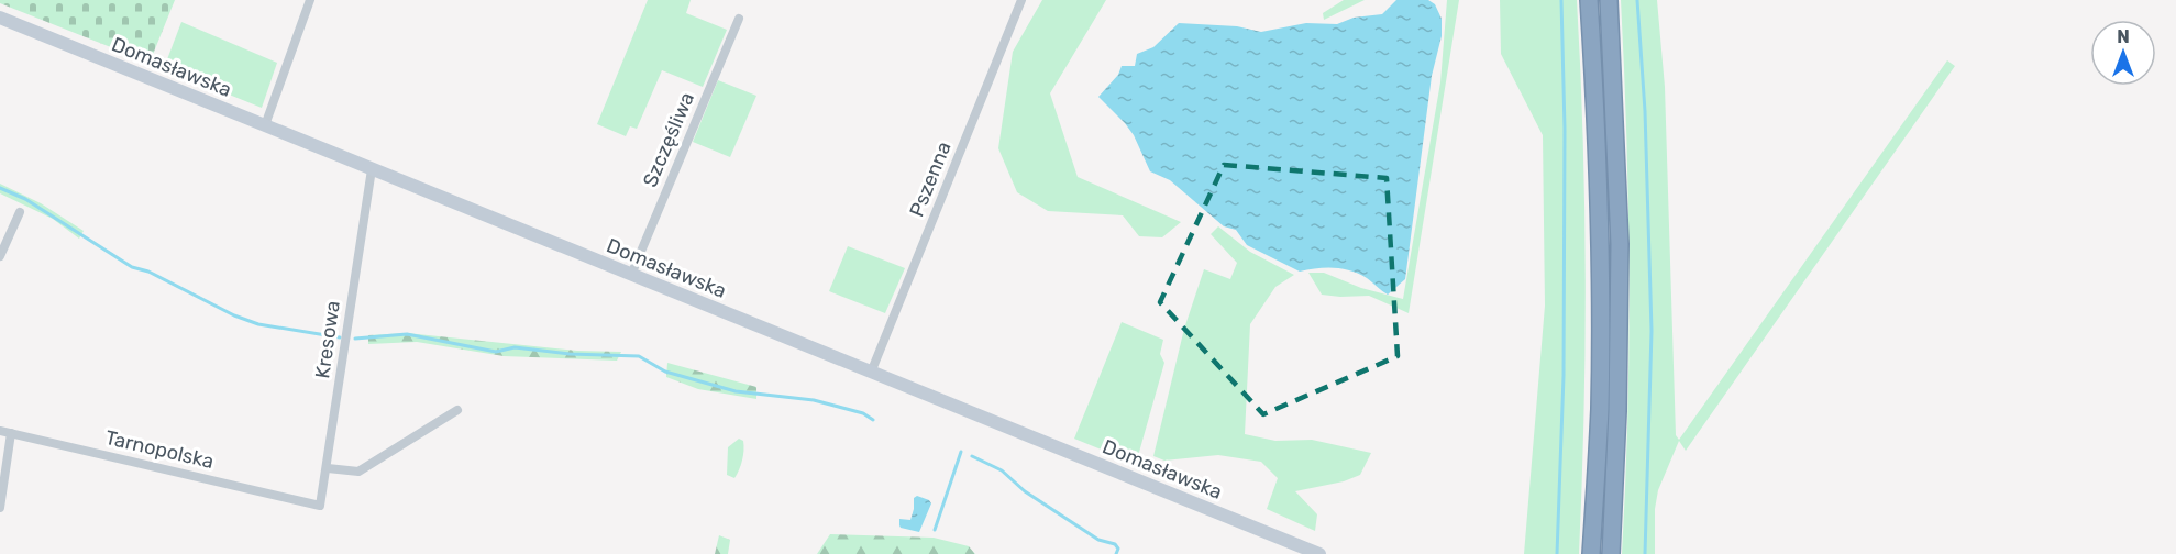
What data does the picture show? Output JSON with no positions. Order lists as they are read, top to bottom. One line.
{"streets":{"street":["Domasławska","Szczęśliwa","Pszenna","Kresowa","Tarnopolska"]},"crossings":[["Domasławska","Szczęśliwa"],["Domasławska","Pszenna"],["Domasławska","Kresowa"],["Kresowa","Tarnopolska"]],"north":"top"}
